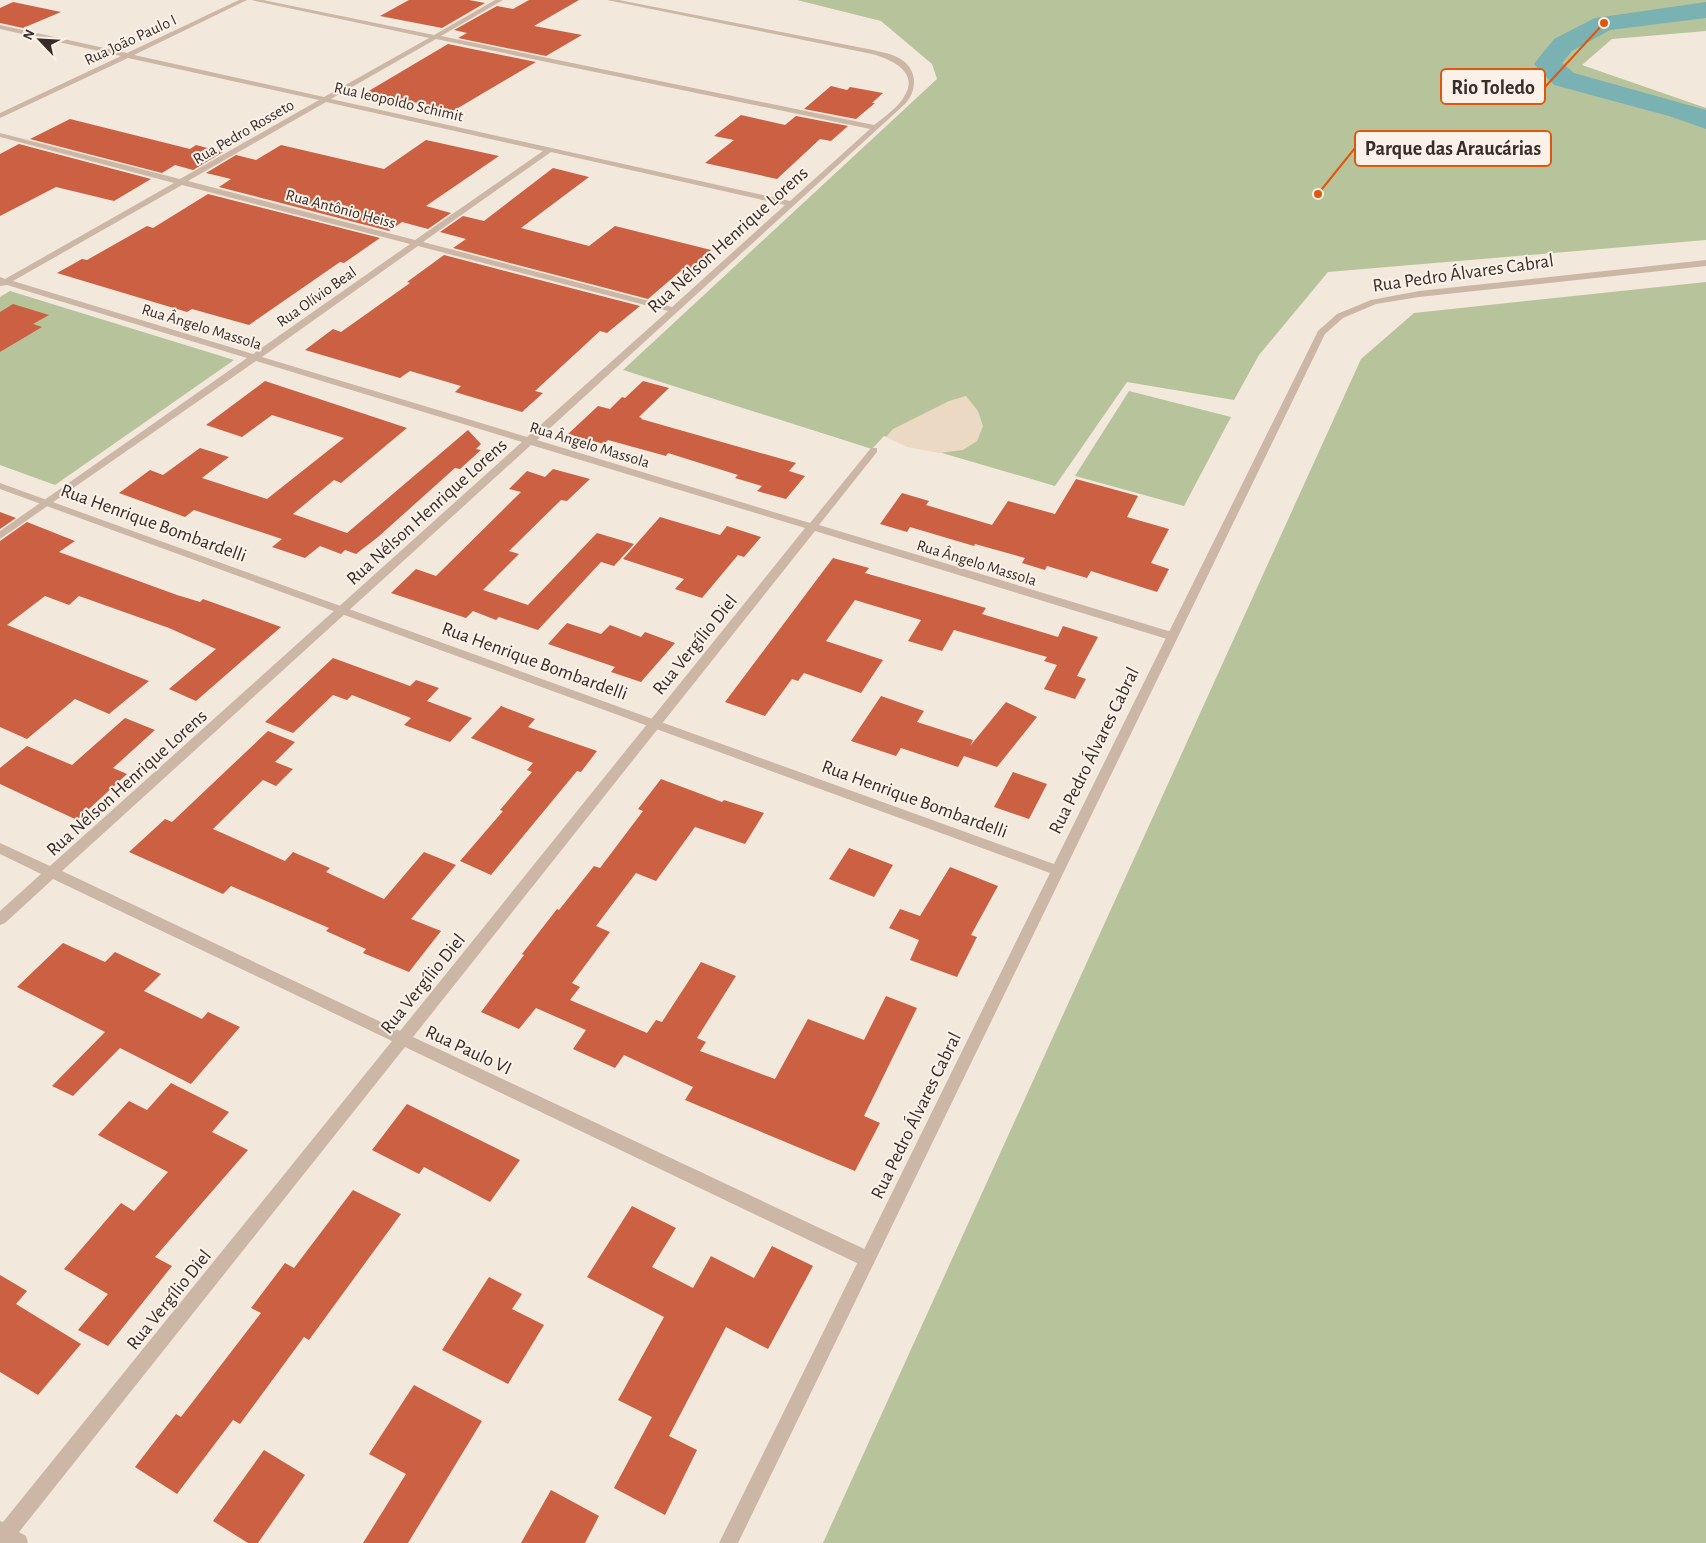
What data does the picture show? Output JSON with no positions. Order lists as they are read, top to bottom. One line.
{"streets":{"street":["Rua João Paulo I","Rua leopoldo Schimit","Rua Pedro Rosseto","Rua Antônio Heiss","Rua Nélson Henrique Lorens","Rua Pedro Álvares Cabral","Rua Olívio Beal","Rua Ângelo Massola","Rua Henrique Bombardelli","Rua Vergílio Diel","Rua Paulo VI"]},"crossings":[["Rua João Paulo I","Rua leopoldo Schimit"],["Rua leopoldo Schimit","Rua Pedro Rosseto"],["Rua leopoldo Schimit","Rua Nélson Henrique Lorens"],["Rua leopoldo Schimit","Rua Olívio Beal"],["Rua Pedro Rosseto","Rua Antônio Heiss"],["Rua Pedro Rosseto","Rua Ângelo Massola"],["Rua Antônio Heiss","Rua Nélson Henrique Lorens"],["Rua Antônio Heiss","Rua Olívio Beal"],["Rua Nélson Henrique Lorens","Rua Ângelo Massola"],["Rua Nélson Henrique Lorens","Rua Henrique Bombardelli"],["Rua Nélson Henrique Lorens","Rua Paulo VI"],["Rua Pedro Álvares Cabral","Rua Ângelo Massola"],["Rua Pedro Álvares Cabral","Rua Henrique Bombardelli"],["Rua Pedro Álvares Cabral","Rua Paulo VI"],["Rua Olívio Beal","Rua Ângelo Massola"],["Rua Olívio Beal","Rua Henrique Bombardelli"],["Rua Ângelo Massola","Rua Vergílio Diel"],["Rua Henrique Bombardelli","Rua Vergílio Diel"],["Rua Vergílio Diel","Rua Paulo VI"]],"places":["Rio Toledo","Parque das Araucárias"],"north":"top left"}
